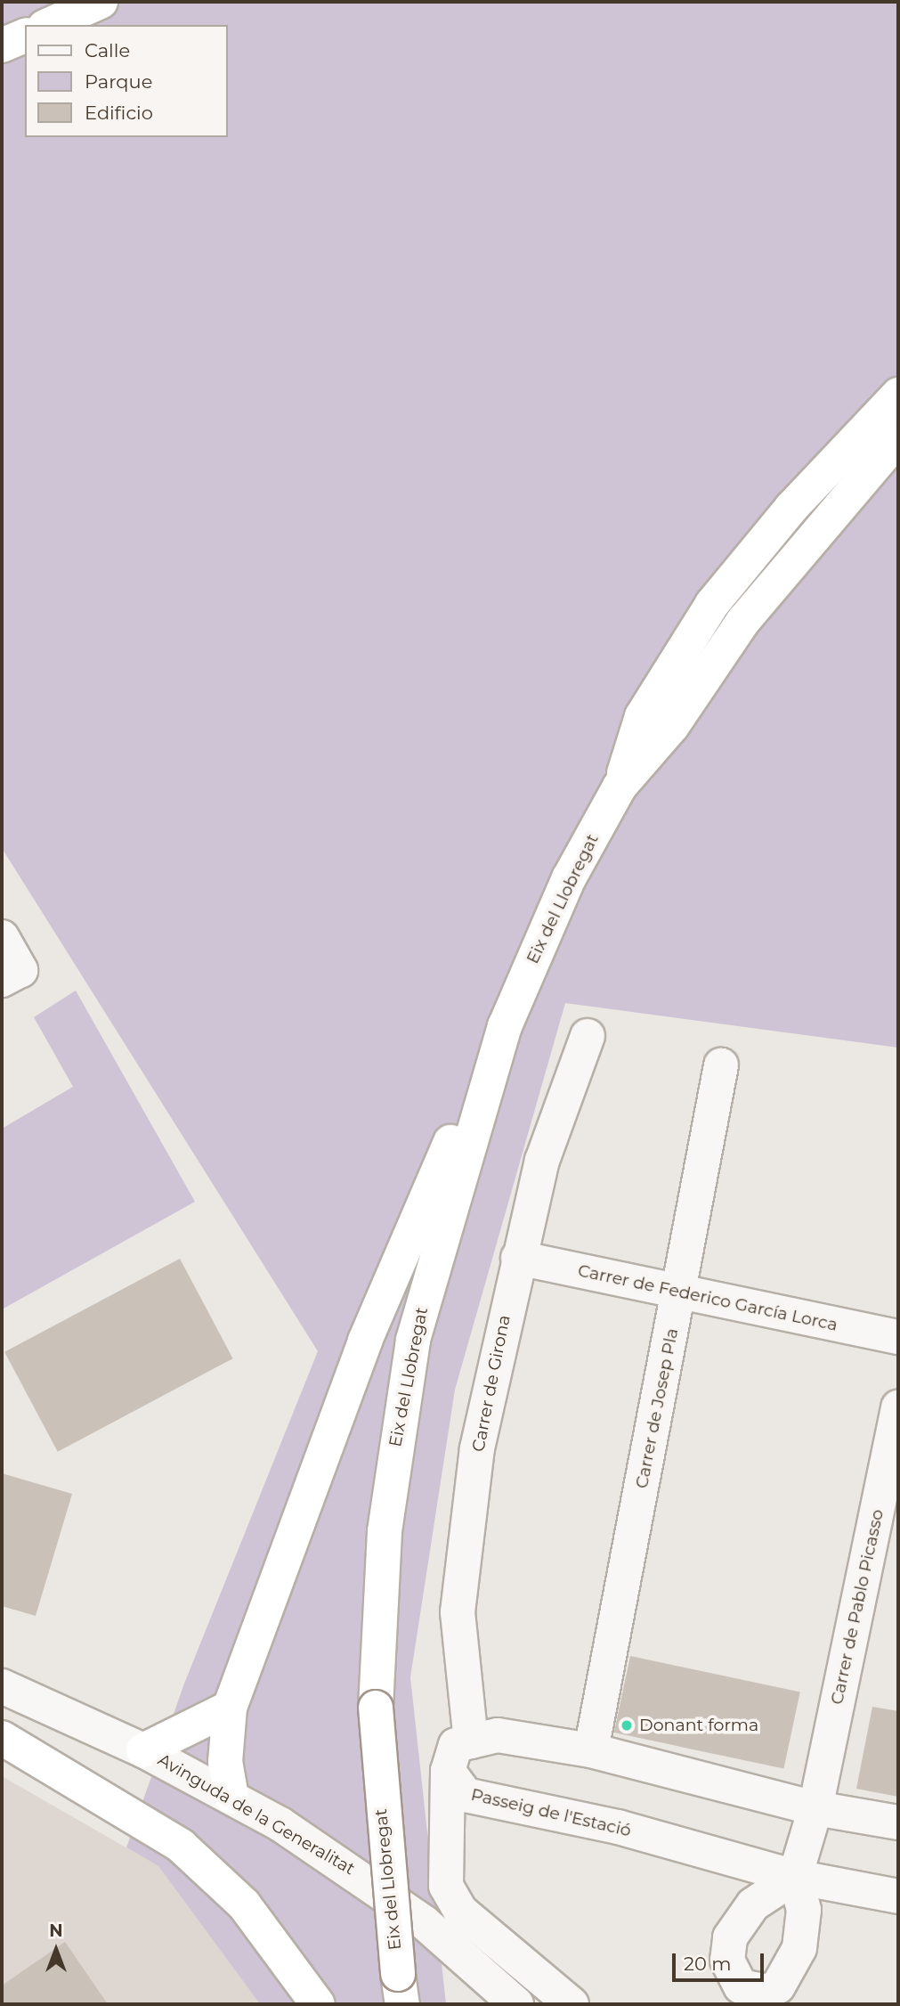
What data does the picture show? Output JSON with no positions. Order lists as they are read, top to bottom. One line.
{"streets":{"highway":["Eix del Llobregat"],"street":["Carrer de Federico García Lorca","Carrer de Girona","Carrer de Josep Pla","Carrer de Pablo Picasso","Passeig de l'Estació","Avinguda de la Generalitat"]},"crossings":[["Carrer de Federico García Lorca","Carrer de Girona"],["Carrer de Federico García Lorca","Carrer de Josep Pla"]],"places":["Donant forma"],"legend":["Calle","Parque","Edificio"],"scale_bar":"20 m","north":"top"}
